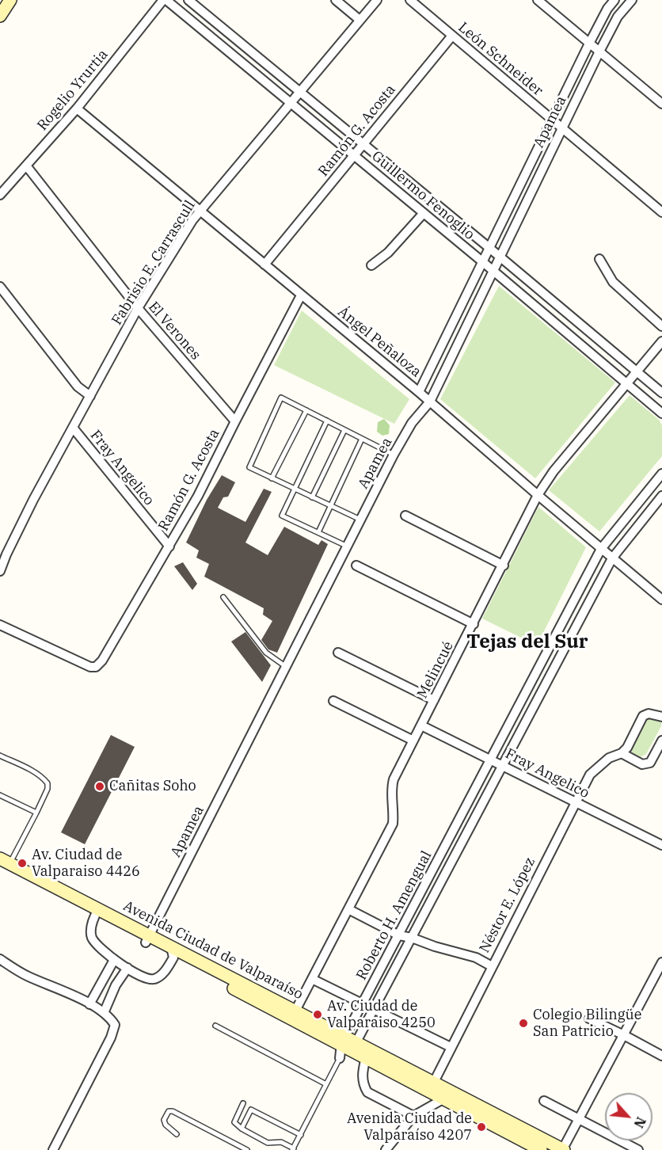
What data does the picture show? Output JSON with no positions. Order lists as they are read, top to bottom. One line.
{"streets":{"main road":["Avenida Ciudad de Valparaíso"],"street":["León Schneider","Rogelio Yrurtia","Apamea","Ramón G. Acosta","Guillermo Fenoglio","Fabrisio E. Carrascull","El Verones","Ángel Peñaloza","Fray Angelico","Melincué","Néstor E. López","Roberto H. Amengual"]},"crossings":[["León Schneider","Apamea"],["León Schneider","Ramón G. Acosta"],["Rogelio Yrurtia","Guillermo Fenoglio"],["Rogelio Yrurtia","El Verones"],["Rogelio Yrurtia","Ángel Peñaloza"],["Apamea","Guillermo Fenoglio"],["Apamea","Ángel Peñaloza"],["Apamea","Avenida Ciudad de Valparaíso"],["Ramón G. Acosta","Guillermo Fenoglio"],["Ramón G. Acosta","El Verones"],["Ramón G. Acosta","Ángel Peñaloza"],["Ramón G. Acosta","Fray Angelico"],["Guillermo Fenoglio","Fabrisio E. Carrascull"],["Guillermo Fenoglio","Melincué"],["Fabrisio E. Carrascull","El Verones"],["Fabrisio E. Carrascull","Ángel Peñaloza"],["Fabrisio E. Carrascull","Fray Angelico"],["Ángel Peñaloza","Melincué"],["Ángel Peñaloza","Roberto H. Amengual"],["Fray Angelico","Melincué"],["Fray Angelico","Néstor E. López"],["Fray Angelico","Roberto H. Amengual"],["Melincué","Avenida Ciudad de Valparaíso"],["Néstor E. López","Avenida Ciudad de Valparaíso"],["Roberto H. Amengual","Avenida Ciudad de Valparaíso"]],"districts":["Tejas del Sur"],"places":["Cañitas Soho","Av. Ciudad de Valparaiso 4426","Av. Ciudad de Valparaiso 4250","Colegio Bilingüe San Patricio","Avenida Ciudad de Valparaíso 4207"],"north":"bottom right"}
